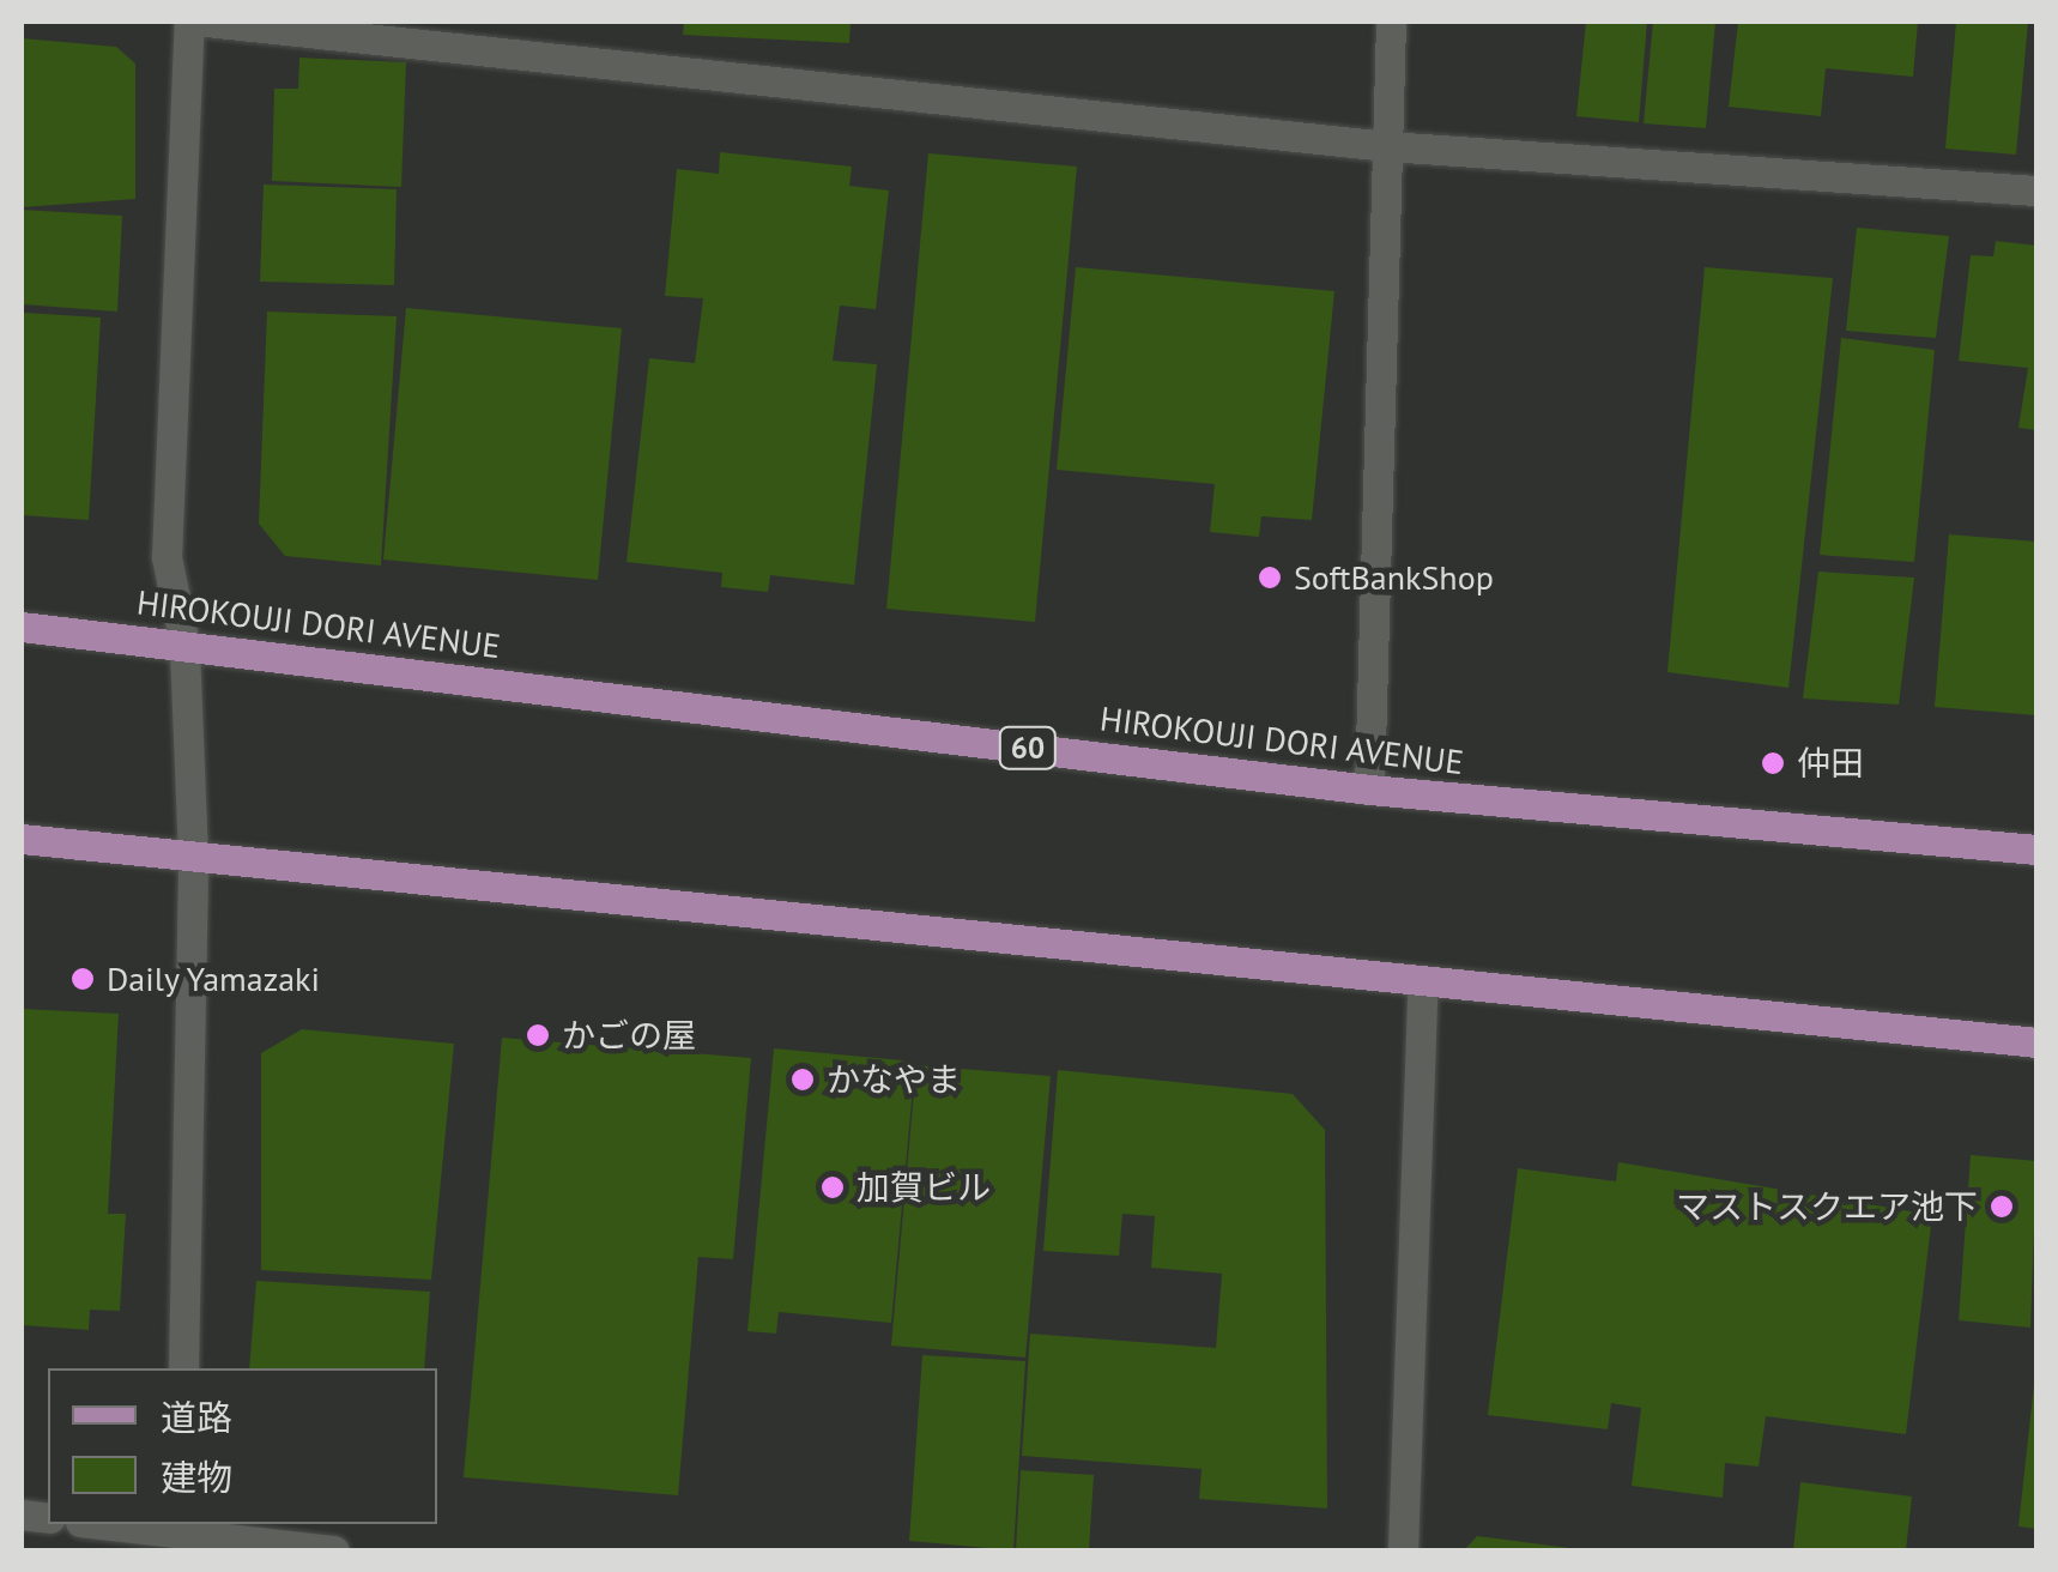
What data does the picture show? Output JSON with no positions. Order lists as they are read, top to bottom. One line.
{"streets":{"main road":["HIROKOUJI DORI AVENUE","60"]},"places":["SoftBankShop","仲田","Daily Yamazaki","かごの屋","かなやま","加賀ビル","マストスクエア池下"],"legend":["道路","建物"]}
